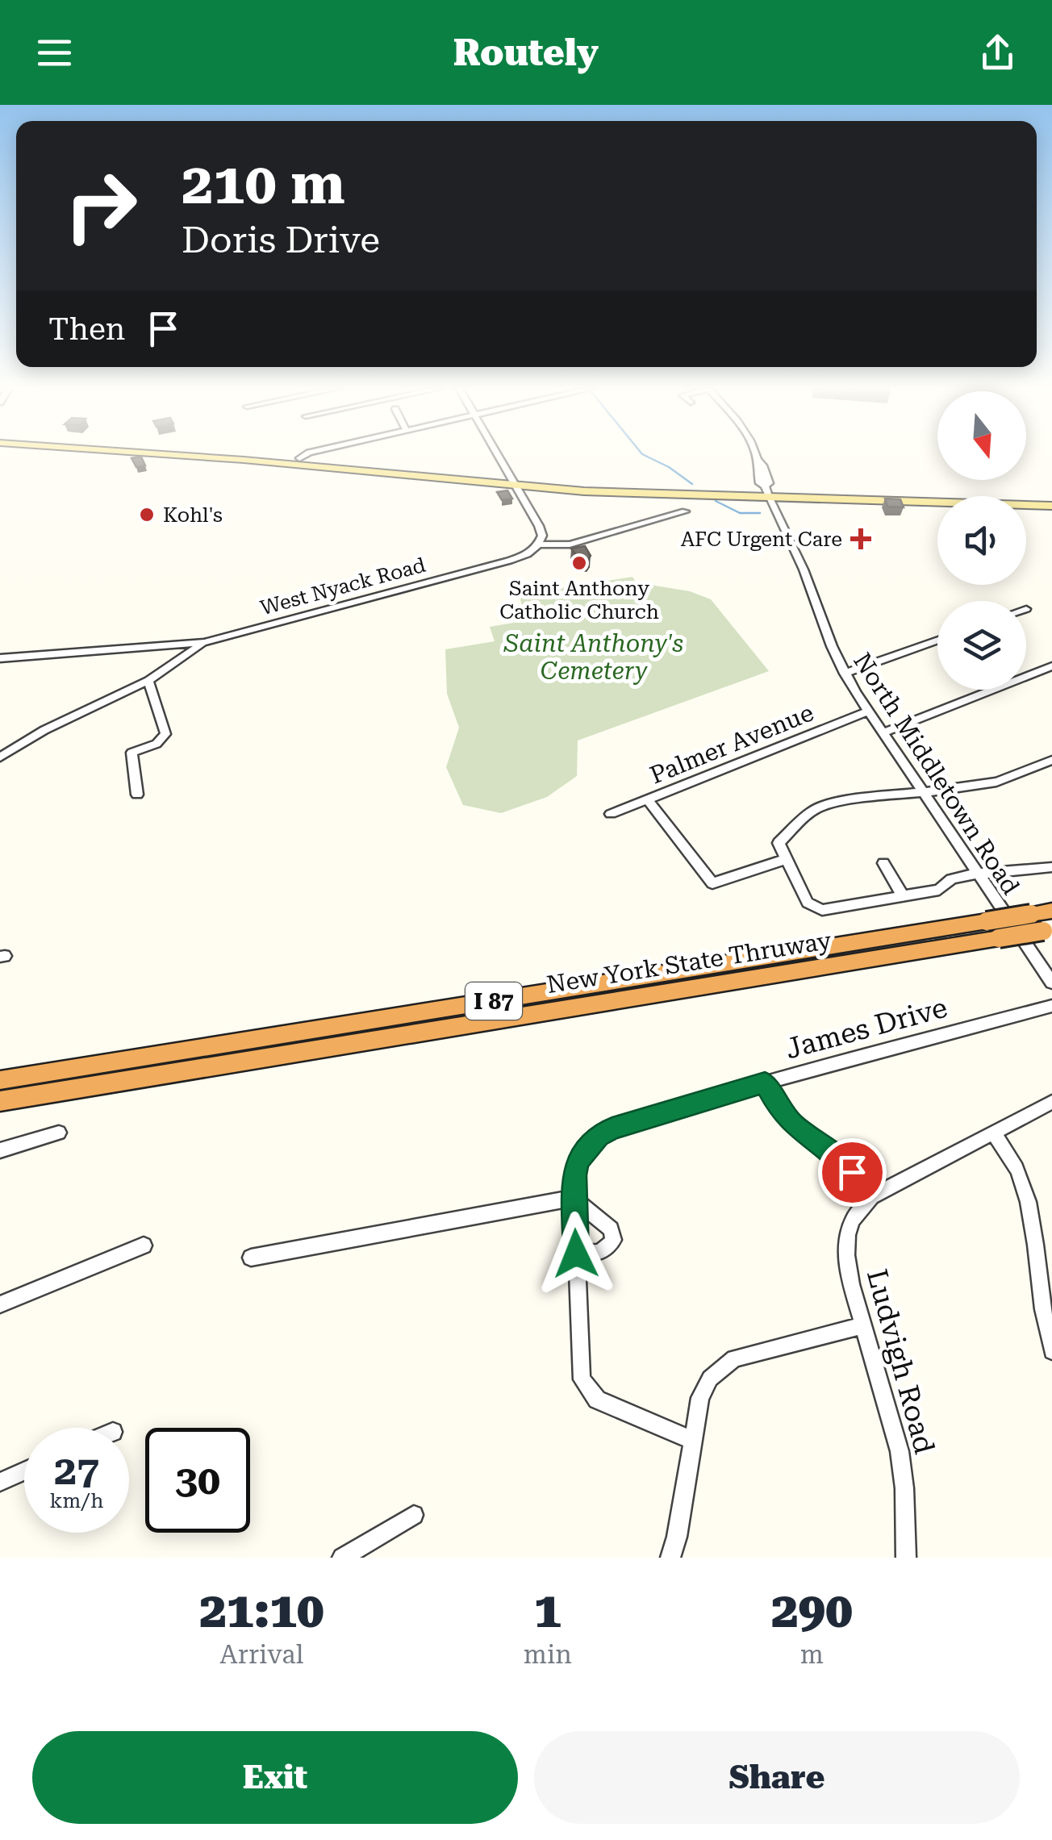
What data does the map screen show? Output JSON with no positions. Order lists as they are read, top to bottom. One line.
{"streets":{"highway":["New York State Thruway","I 87"],"street":["West Nyack Road","Palmer Avenue","North Middletown Road","James Drive","Ludvigh Road"]},"crossings":[["Palmer Avenue","North Middletown Road"]],"parks":["Saint Anthony's Cemetery"],"places":{"other":["Kohl's","Saint Anthony Catholic Church"],"health":["AFC Urgent Care"]},"north":"bottom","page":{"header":"Routely","turn":["210 m","Doris Drive"],"then":"Then","speed":"27 km/h","limit":"30","eta":["21:10","Arrival","1","min","290","m"],"buttons":["Exit","Share"]}}
